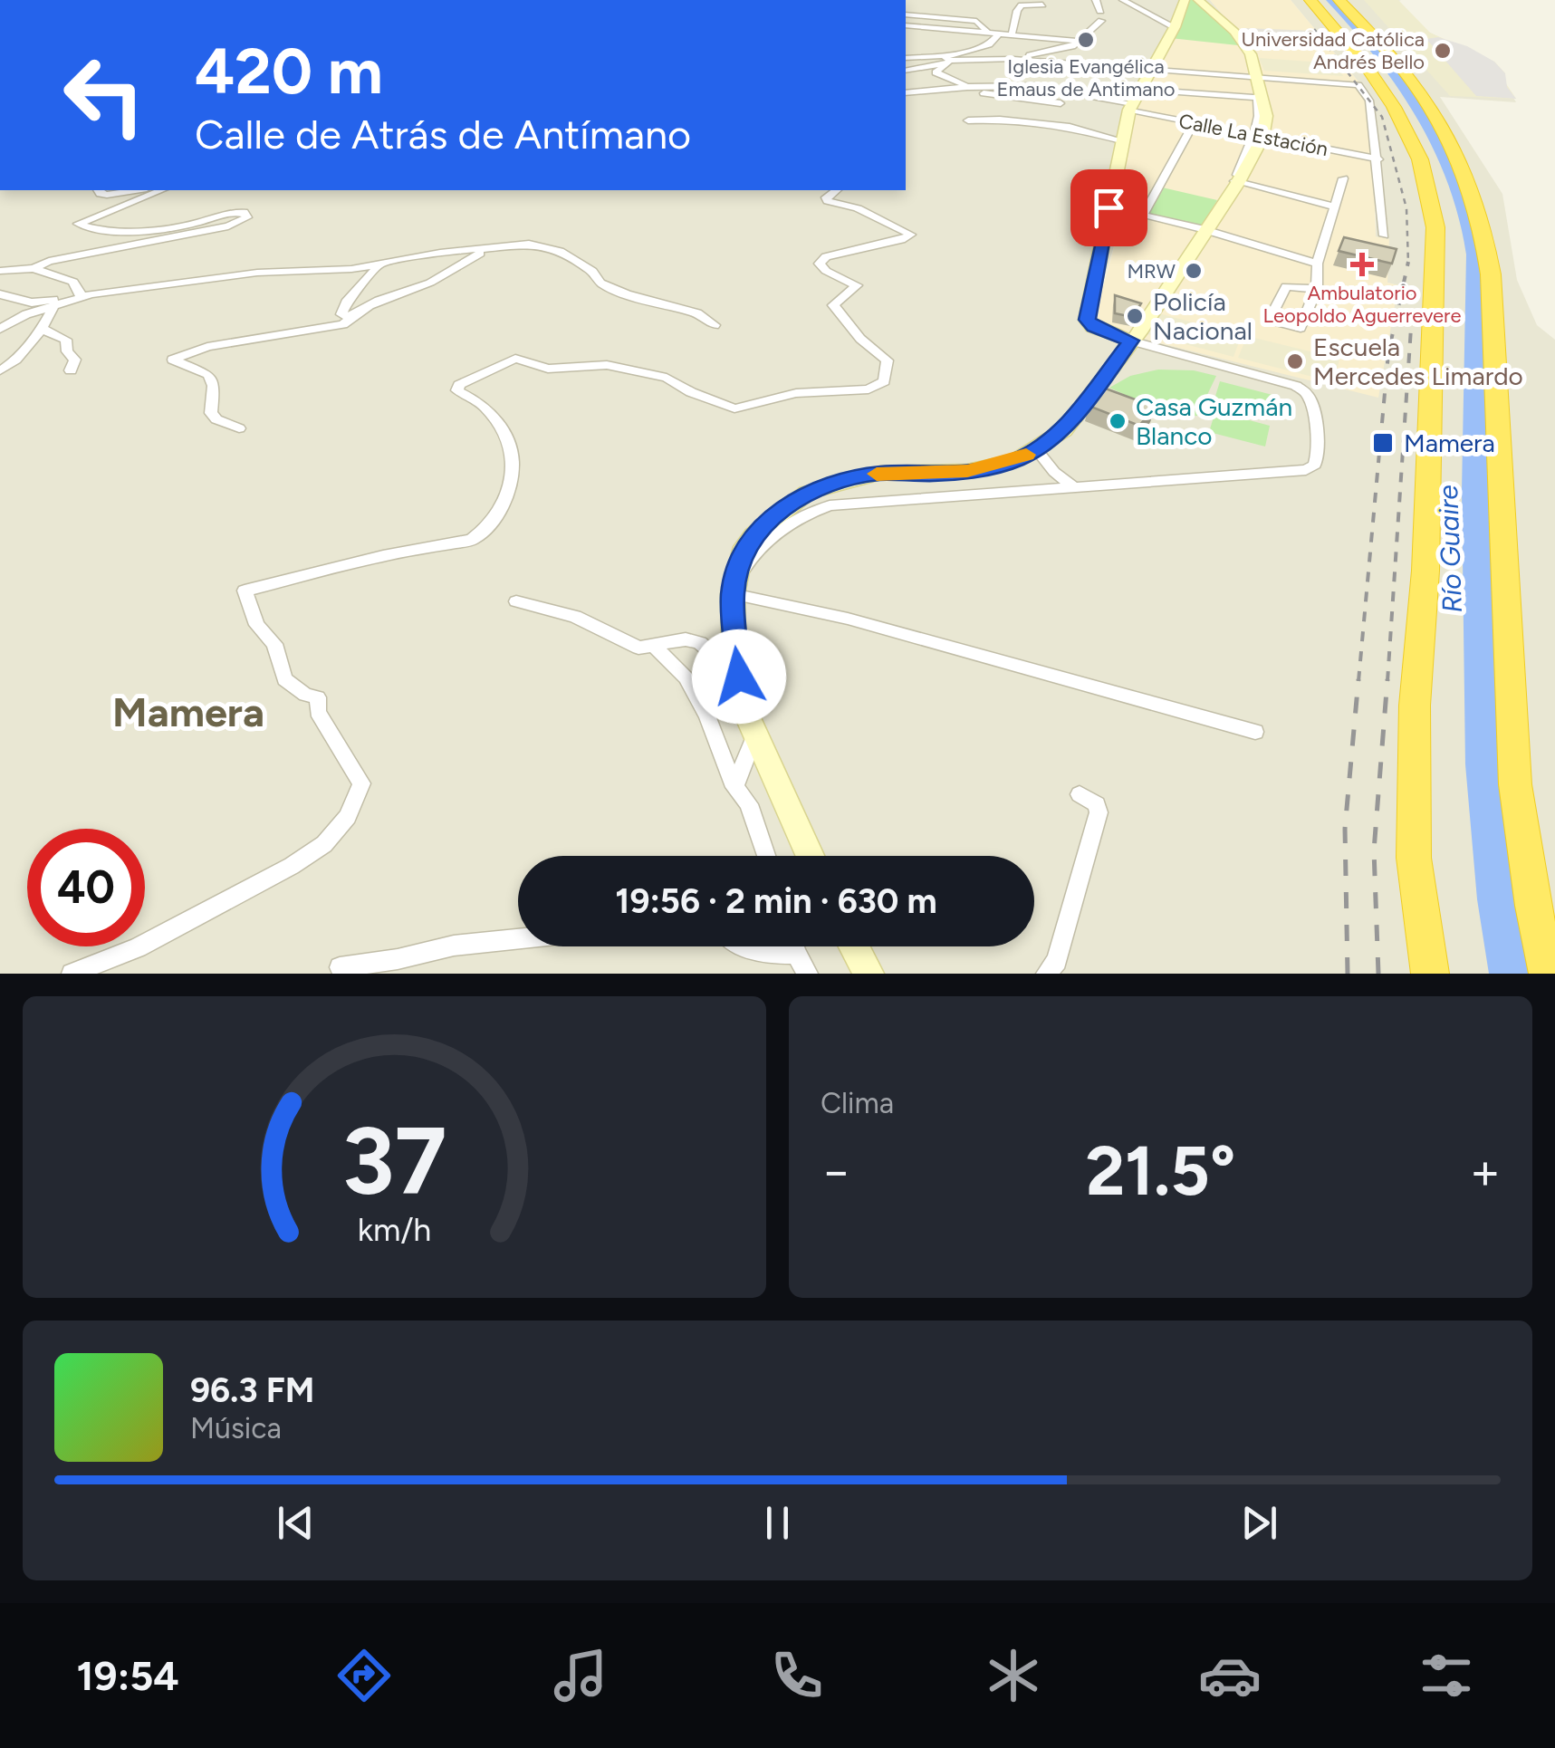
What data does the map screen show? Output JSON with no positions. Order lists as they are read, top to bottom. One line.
{"streets":{"street":["Calle La Estación"]},"districts":["Mamera"],"water":["Río Guaire"],"places":{"other":["Iglesia Evangélica Emaus de Antimano","Universidad Católica Andrés Bello","MRW","Policía Nacional","Escuela Mercedes Limardo","Casa Guzmán Blanco"],"health":["Ambulatorio Leopoldo Aguerrevere"],"transit":["Mamera"]},"page":{"turn":["420 m","Calle de Atrás de Antímano"],"limit":"40","trip":"19:56 · 2 min · 630 m","tile":"Clima","heat":["−","21.5°","+"],"song":["96.3 FM","Música"],"tabs":"19:54","gauge":["37","km/h"]}}
